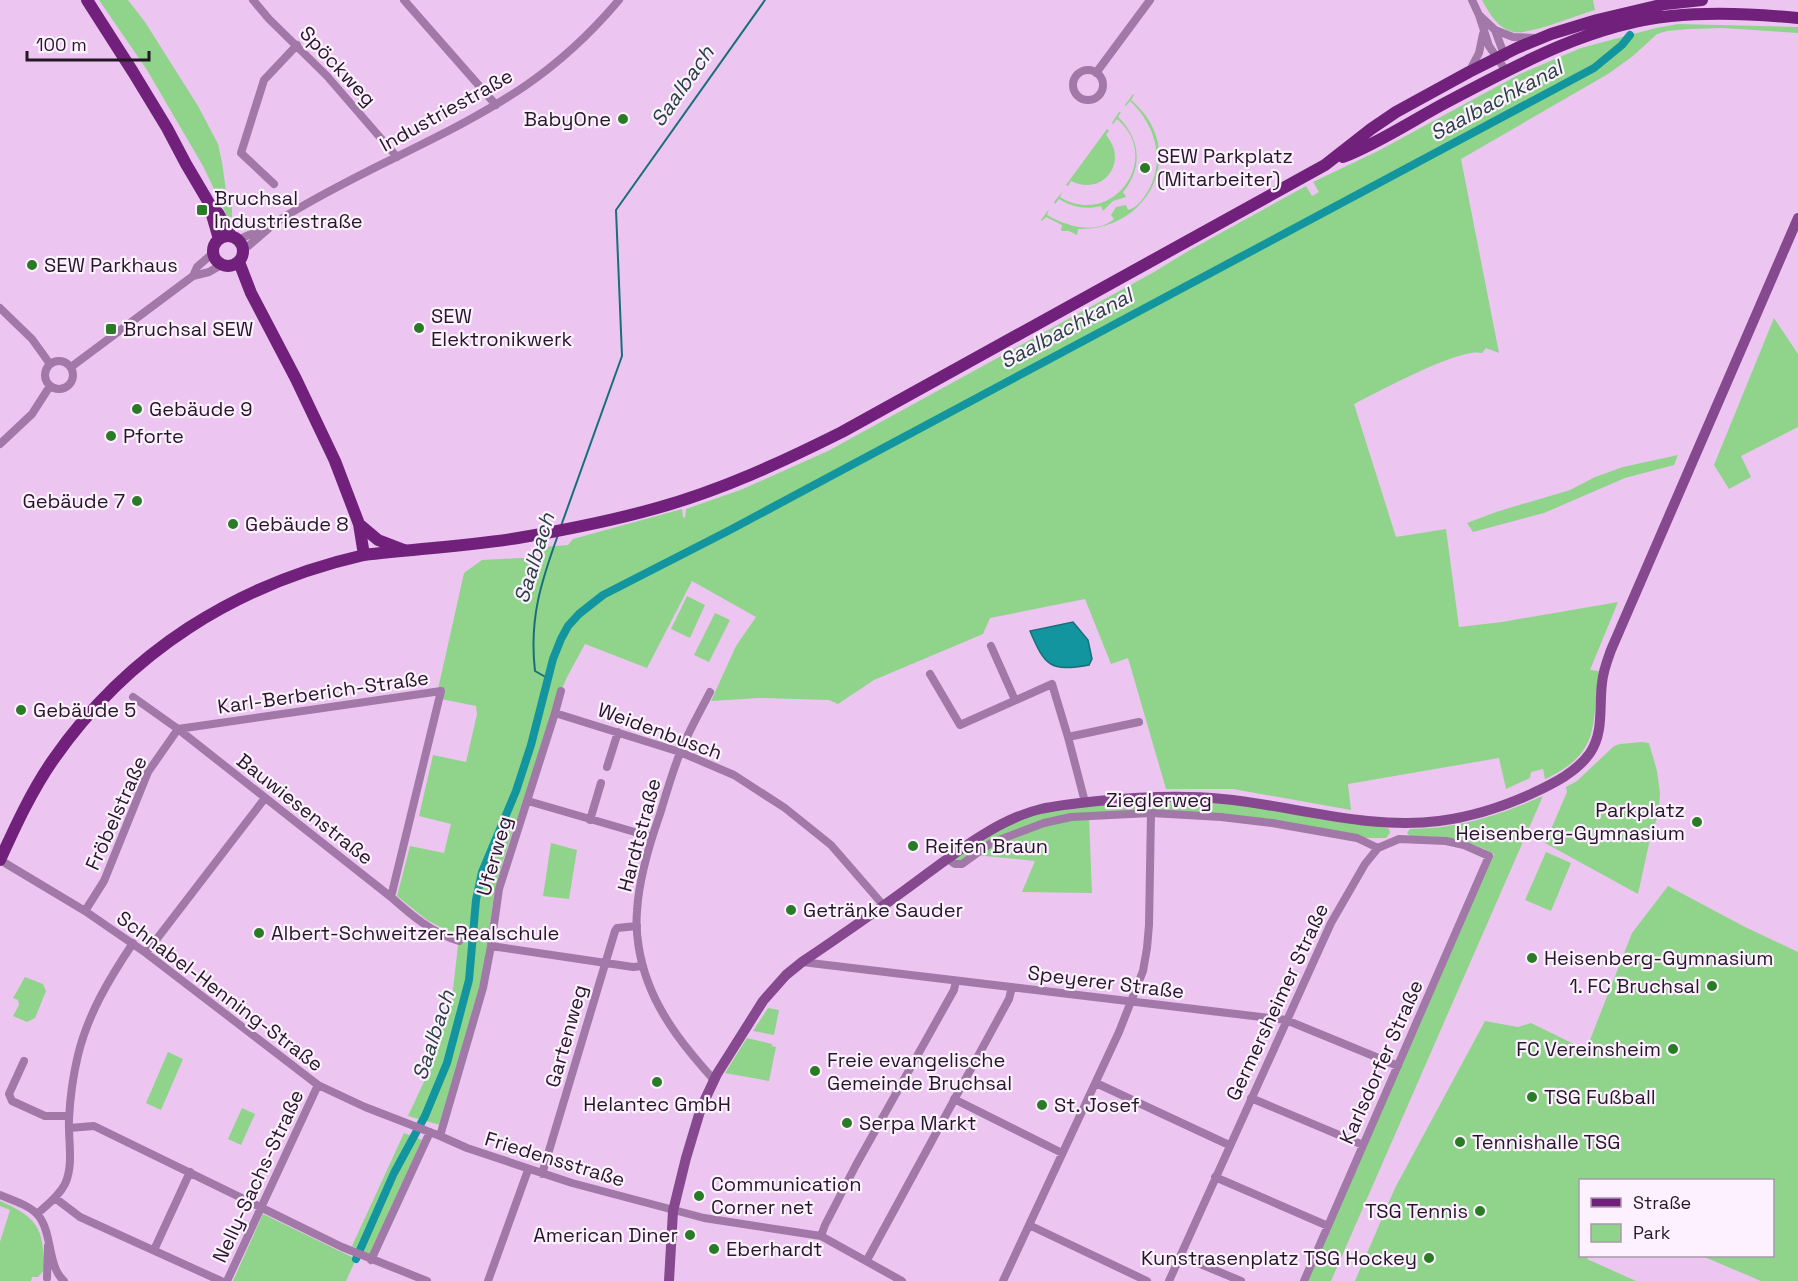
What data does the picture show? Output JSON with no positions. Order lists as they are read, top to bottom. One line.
{"streets":{"street":["Spöckweg","Industriestraße","Karl-Berberich-Straße","Weidenbusch","Zieglerweg","Bauwiesenstraße","Fröbelstraße","Hardtstraße","Uferweg","Speyerer Straße","Schnabel-Henning-Straße","Germersheimer Straße","Gartenweg","Karlsdorfer Straße","Friedensstraße","Nelly-Sachs-Straße"]},"crossings":[["Spöckweg","Industriestraße"],["Karl-Berberich-Straße","Bauwiesenstraße"],["Karl-Berberich-Straße","Fröbelstraße"],["Weidenbusch","Hardtstraße"],["Weidenbusch","Uferweg"],["Zieglerweg","Germersheimer Straße"],["Bauwiesenstraße","Fröbelstraße"],["Fröbelstraße","Schnabel-Henning-Straße"],["Hardtstraße","Gartenweg"],["Uferweg","Friedensstraße"],["Speyerer Straße","Germersheimer Straße"],["Speyerer Straße","Karlsdorfer Straße"],["Schnabel-Henning-Straße","Friedensstraße"],["Schnabel-Henning-Straße","Nelly-Sachs-Straße"],["Germersheimer Straße","Karlsdorfer Straße"],["Gartenweg","Friedensstraße"]],"water":["Saalbach","Saalbachkanal"],"places":{"other":["BabyOne","SEW Parkplatz (Mitarbeiter)","SEW Parkhaus","SEW Elektronikwerk","Gebäude 9","Pforte","Gebäude 7","Gebäude 8","Gebäude 5","Parkplatz Heisenberg-Gymnasium","Reifen Braun","Getränke Sauder","Albert-Schweitzer-Realschule","Heisenberg-Gymnasium","1. FC Bruchsal","FC Vereinsheim","Freie evangelische Gemeinde Bruchsal","Helantec GmbH","TSG Fußball","St. Josef","Serpa Markt","Tennishalle TSG","Communication Corner net","TSG Tennis","American Diner","Eberhardt","Kunstrasenplatz TSG Hockey"],"transit":["Bruchsal Industriestraße","Bruchsal SEW"]},"legend":["Straße","Park"],"scale_bar":"100 m"}
